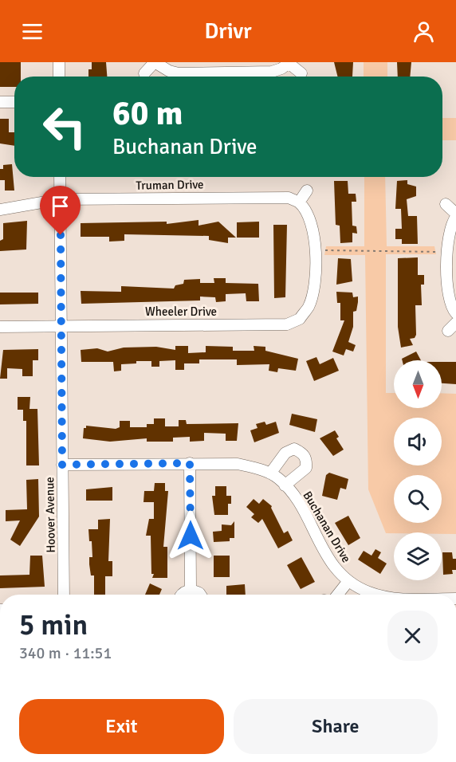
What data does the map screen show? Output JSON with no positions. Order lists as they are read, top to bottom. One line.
{"streets":{"street":["Truman Drive","Wheeler Drive","Hoover Avenue","Buchanan Drive"]},"crossings":[["Truman Drive","Hoover Avenue"],["Wheeler Drive","Hoover Avenue"],["Hoover Avenue","Buchanan Drive"]],"north":"bottom","page":{"header":"Drivr","turn":["60 m","Buchanan Drive"],"heading":["5 min","340 m · 11:51"],"buttons":["Exit","Share"]}}
